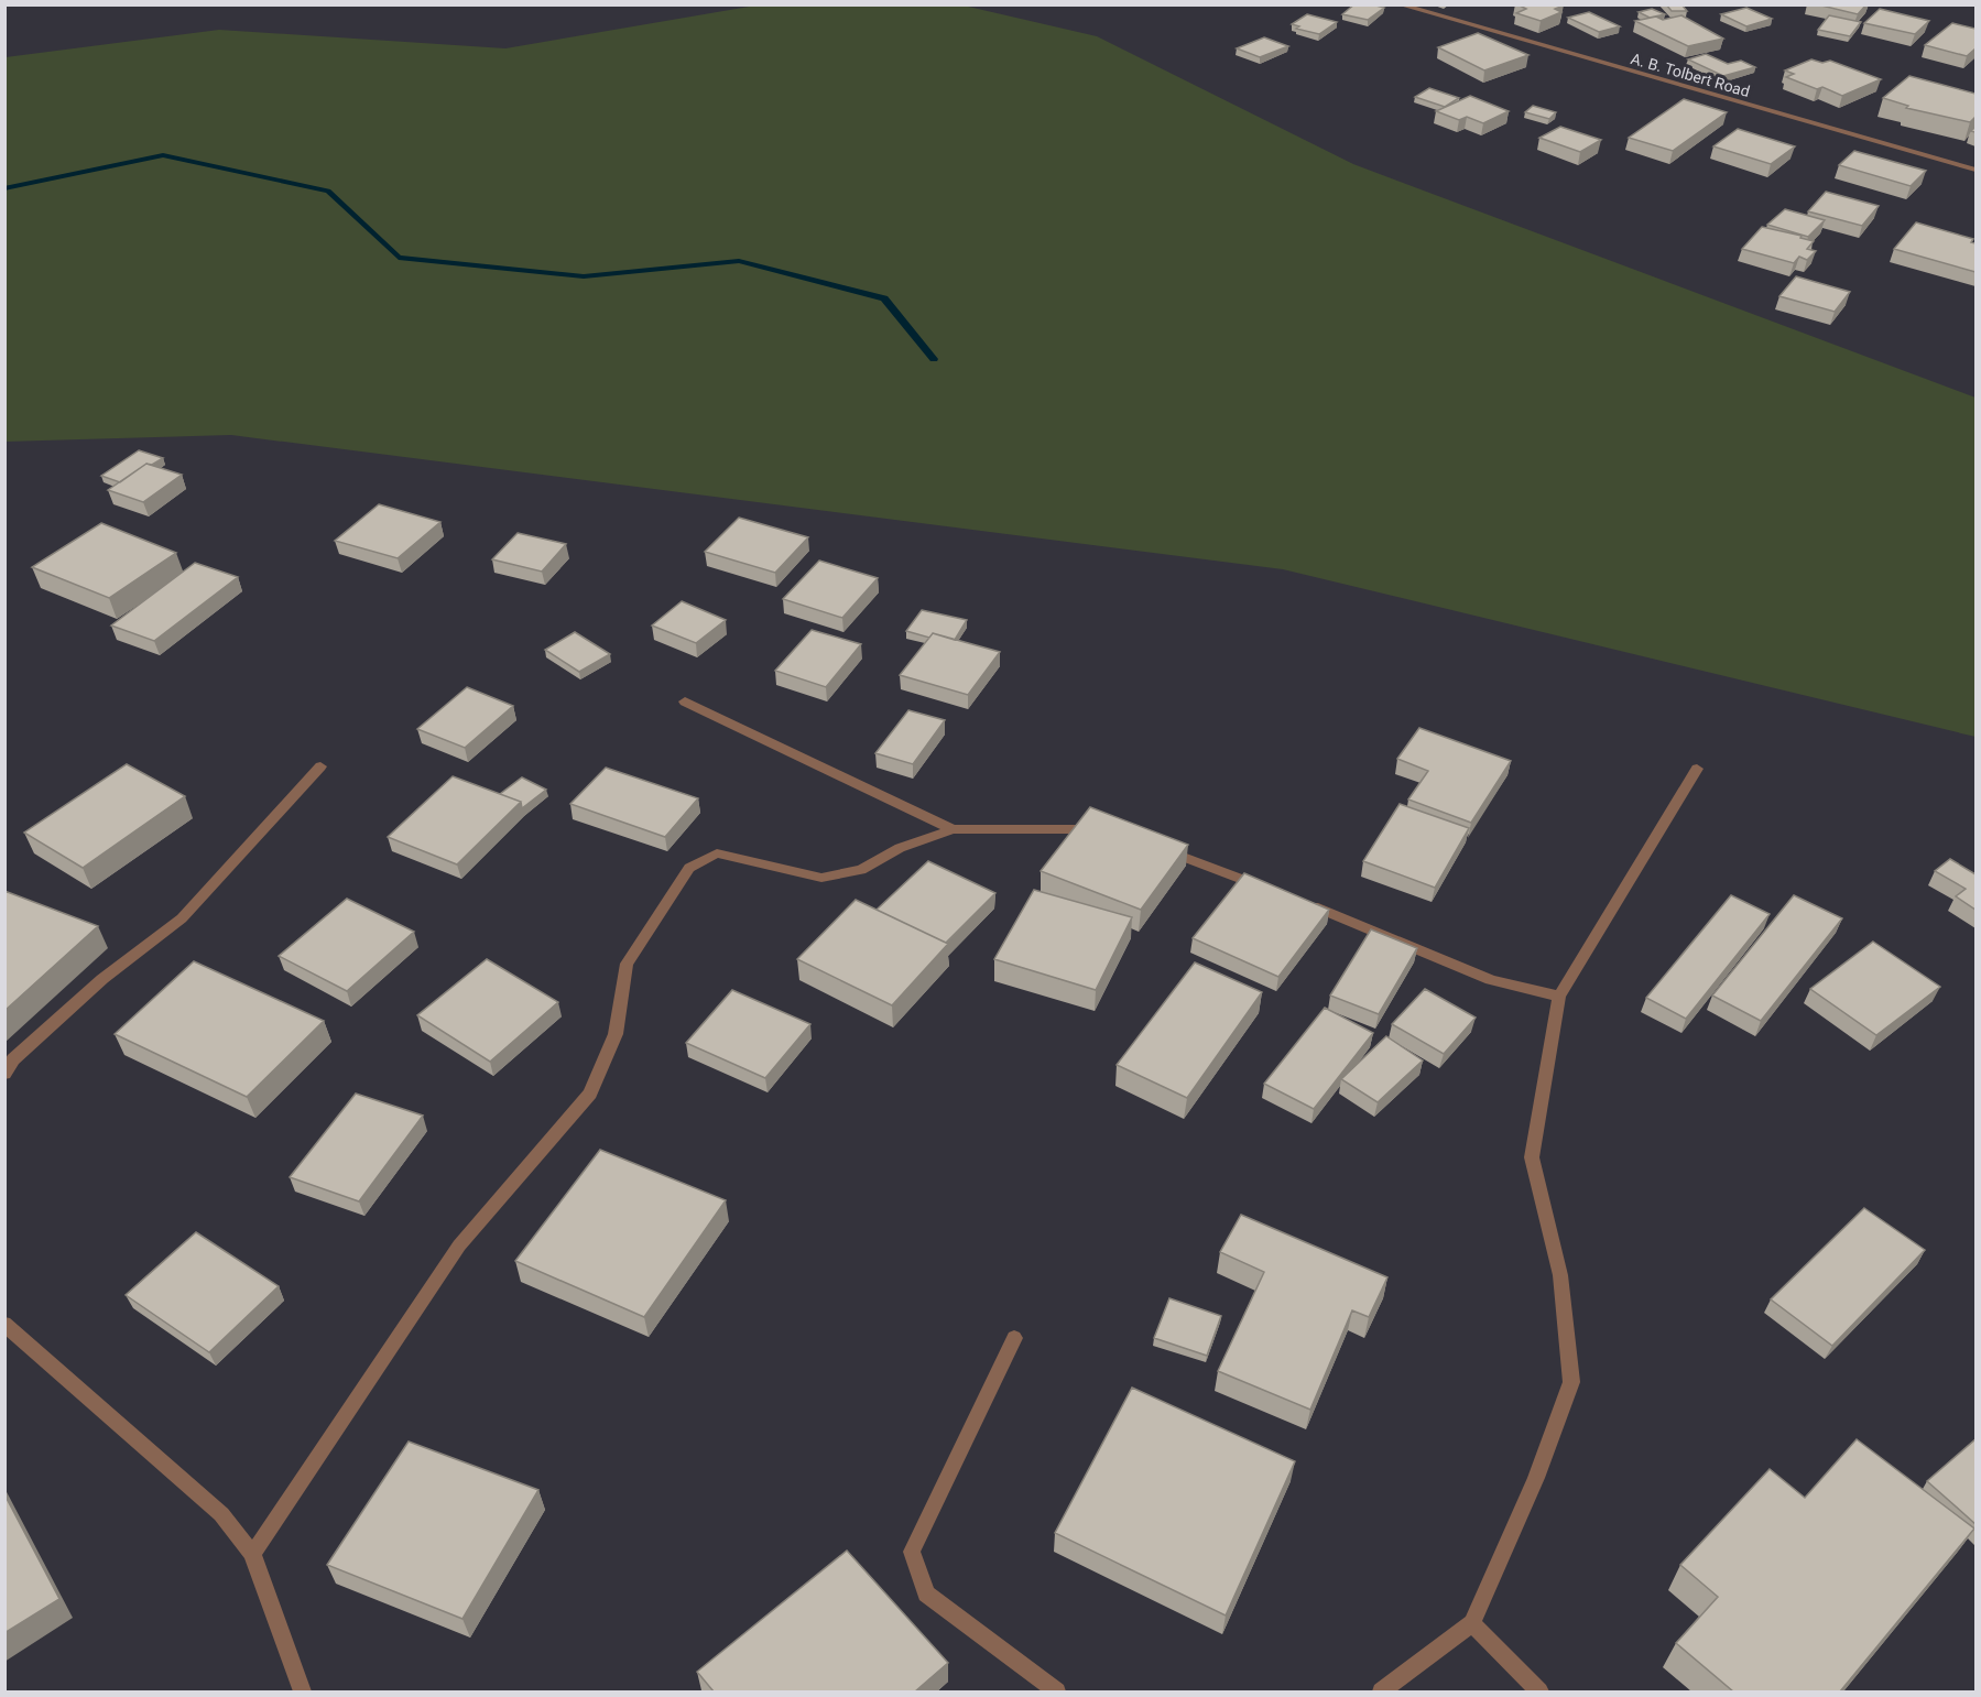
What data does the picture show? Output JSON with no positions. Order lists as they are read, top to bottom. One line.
{"streets":{"street":["A. B. Tolbert Road"]}}
